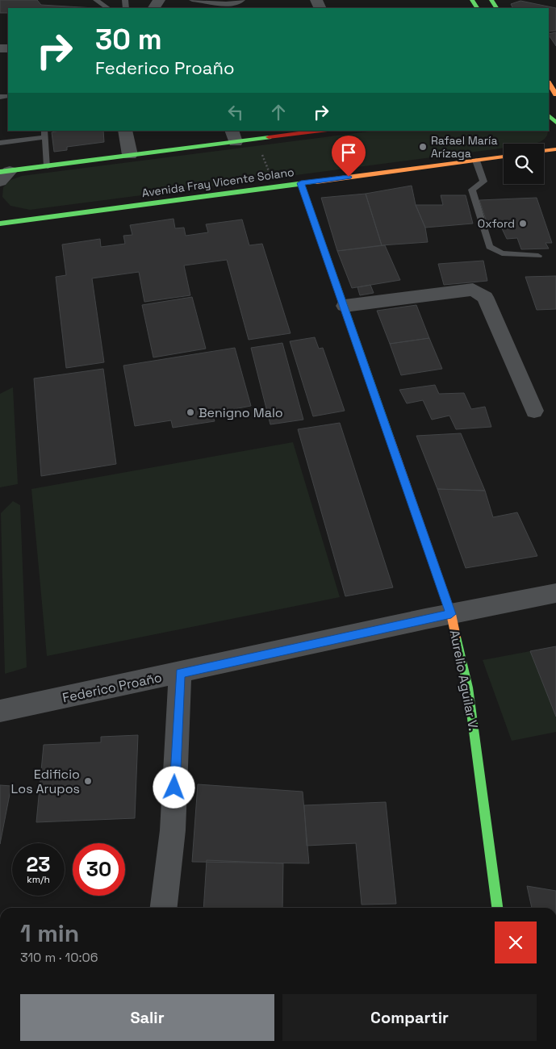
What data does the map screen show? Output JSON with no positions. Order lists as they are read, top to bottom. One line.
{"streets":{"main road":["Avenida Fray Vicente Solano","Aurelio Aguilar V."],"street":["Federico Proaño"]},"crossings":[["Avenida Fray Vicente Solano","Aurelio Aguilar V."],["Aurelio Aguilar V.","Federico Proaño"]],"places":["Rafael María Arízaga","Oxford","Benigno Malo","Edificio Los Arupos"],"page":{"turn":["30 m","Federico Proaño"],"speed":"23 km/h","limit":"30","heading":["1 min","310 m · 10:06"],"buttons":["Salir","Compartir"]}}
